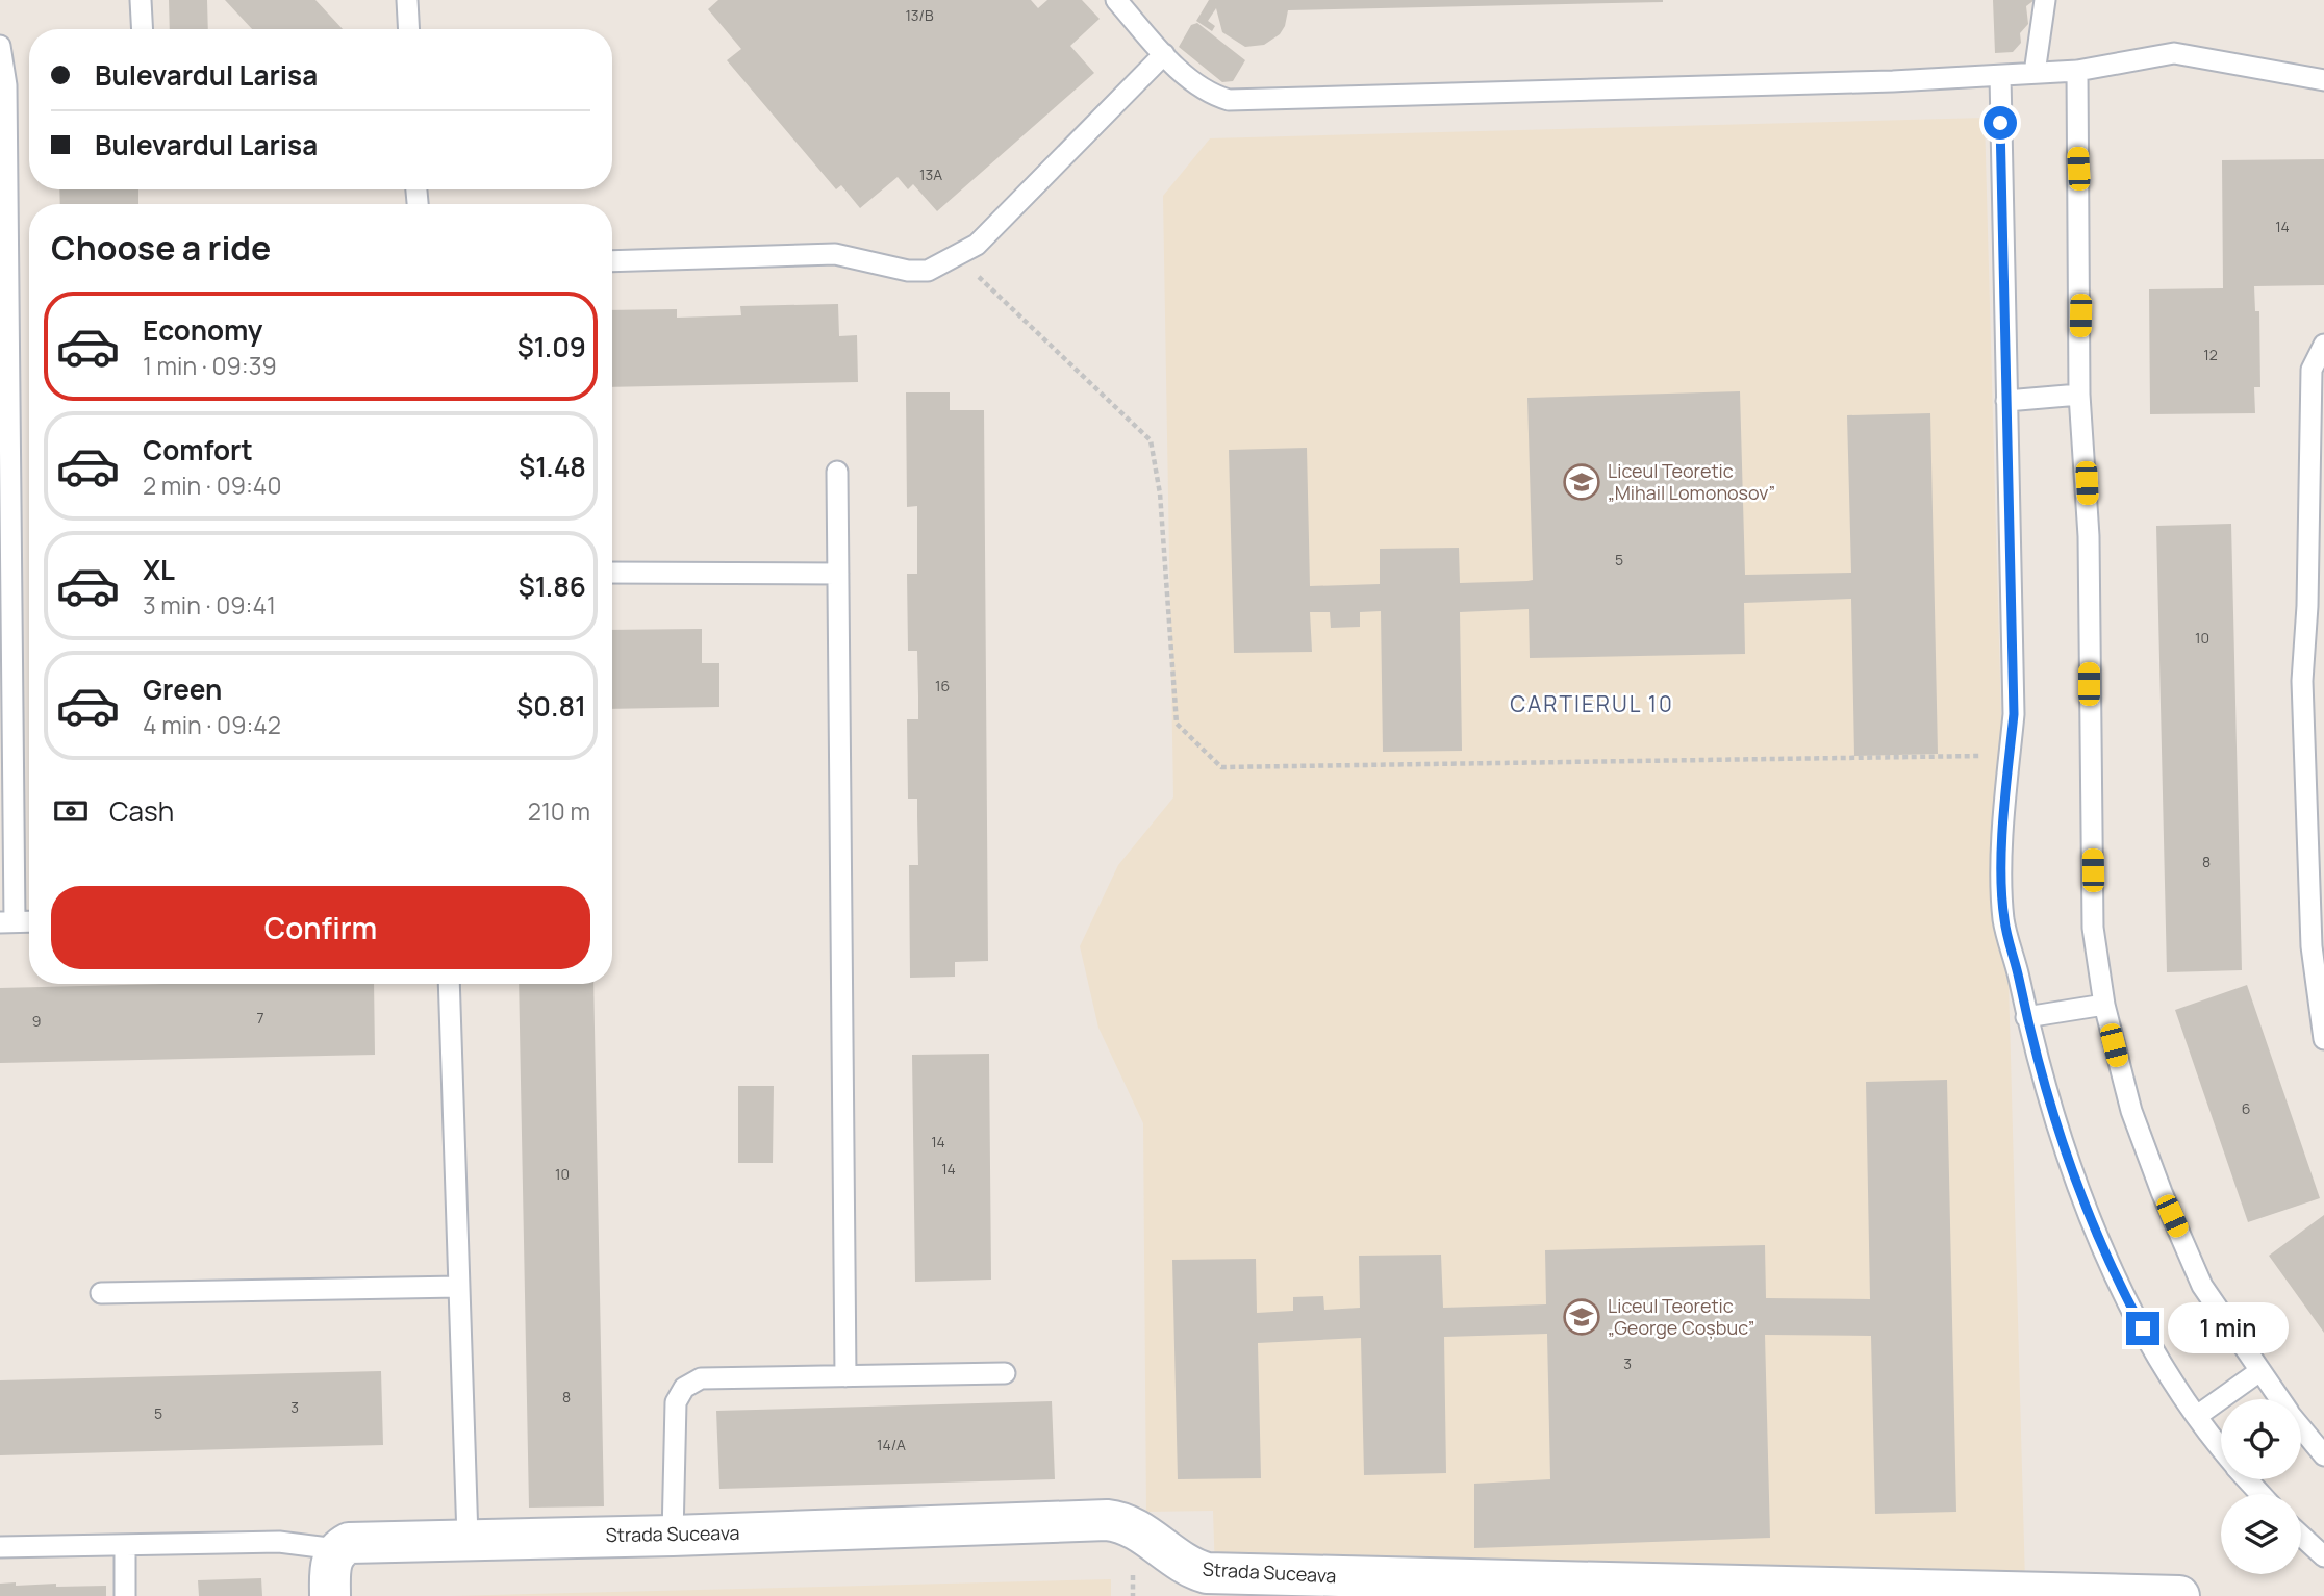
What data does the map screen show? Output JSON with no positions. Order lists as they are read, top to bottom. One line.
{"streets":{"street":["Strada Suceava"]},"districts":["CARTIERUL 10"],"places":{"school or university":["Liceul Teoretic „Mihail Lomonosov”","Liceul Teoretic „George Coșbuc”"]},"house_numbers":["13/B","13A","14","12","5","10","16","8","7","9","6","14","14","10","3","8","3","5","14/A"],"page":{"banner":["Bulevardul Larisa","Bulevardul Larisa"],"heading":"Choose a ride","list":[{"name":"Economy","note":"1 min · 09:39","value":"$1.09"},{"name":"Comfort","note":"2 min · 09:40","value":"$1.48"},{"name":"XL","note":"3 min · 09:41","value":"$1.86"},{"name":"Green","note":"4 min · 09:42","value":"$0.81"}],"pay":["Cash","210 m"],"buttons":"Confirm","bubble":"1 min"}}
